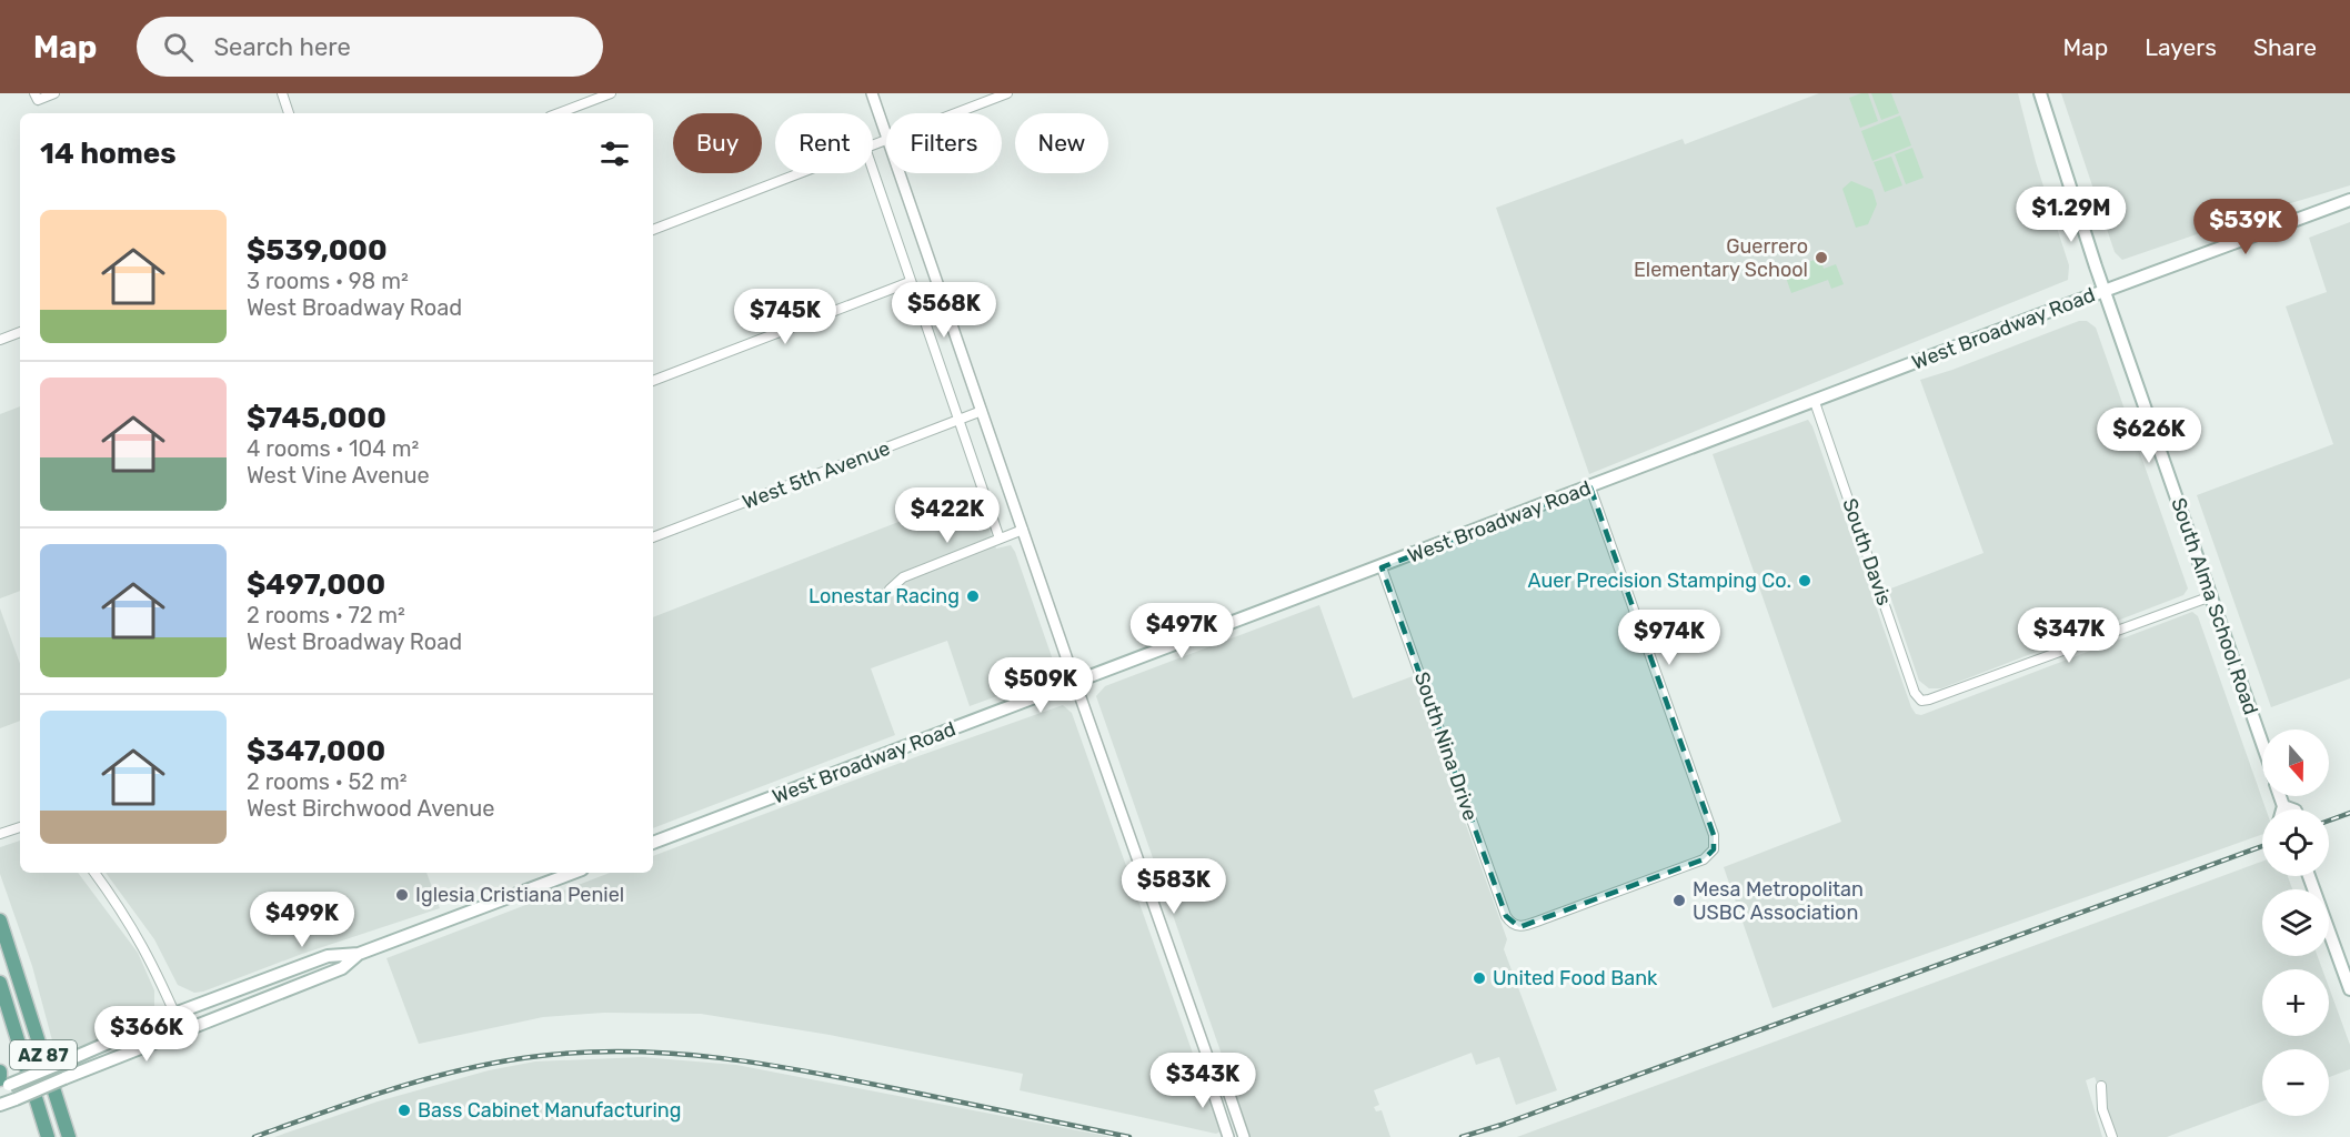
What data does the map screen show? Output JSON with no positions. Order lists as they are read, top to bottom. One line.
{"streets":{"main road":["West Broadway Road","South Alma School Road","AZ 87"],"street":["West 5th Avenue","South Davis","South Nina Drive"]},"crossings":[["West Broadway Road","South Davis"],["West Broadway Road","South Alma School Road"],["West Broadway Road","South Nina Drive"],["South Davis","South Alma School Road"]],"places":["Guerrero Elementary School","Auer Precision Stamping Co.","Lonestar Racing","Iglesia Cristiana Peniel","Mesa Metropolitan USBC Association","United Food Bank","Bass Cabinet Manufacturing"],"north":"bottom","page":{"header":"Map","search":"Search here","nav":["Map","Layers","Share"],"chip":["Buy","Rent","Filters","New"],"heading":"14 homes","price":["$1.29M","$539K","$568K","$745K","$626K","$422K","$497K","$347K","$974K","$509K","$583K","$499K","$366K","$343K"],"list":[{"name":"$539,000","note":"3 rooms · 98 m² · West Broadway Road"},{"name":"$745,000","note":"4 rooms · 104 m² · West Vine Avenue"},{"name":"$497,000","note":"2 rooms · 72 m² · West Broadway Road"},{"name":"$347,000","note":"2 rooms · 52 m² · West Birchwood Avenue"}],"map_buttons":["+","−"]}}
